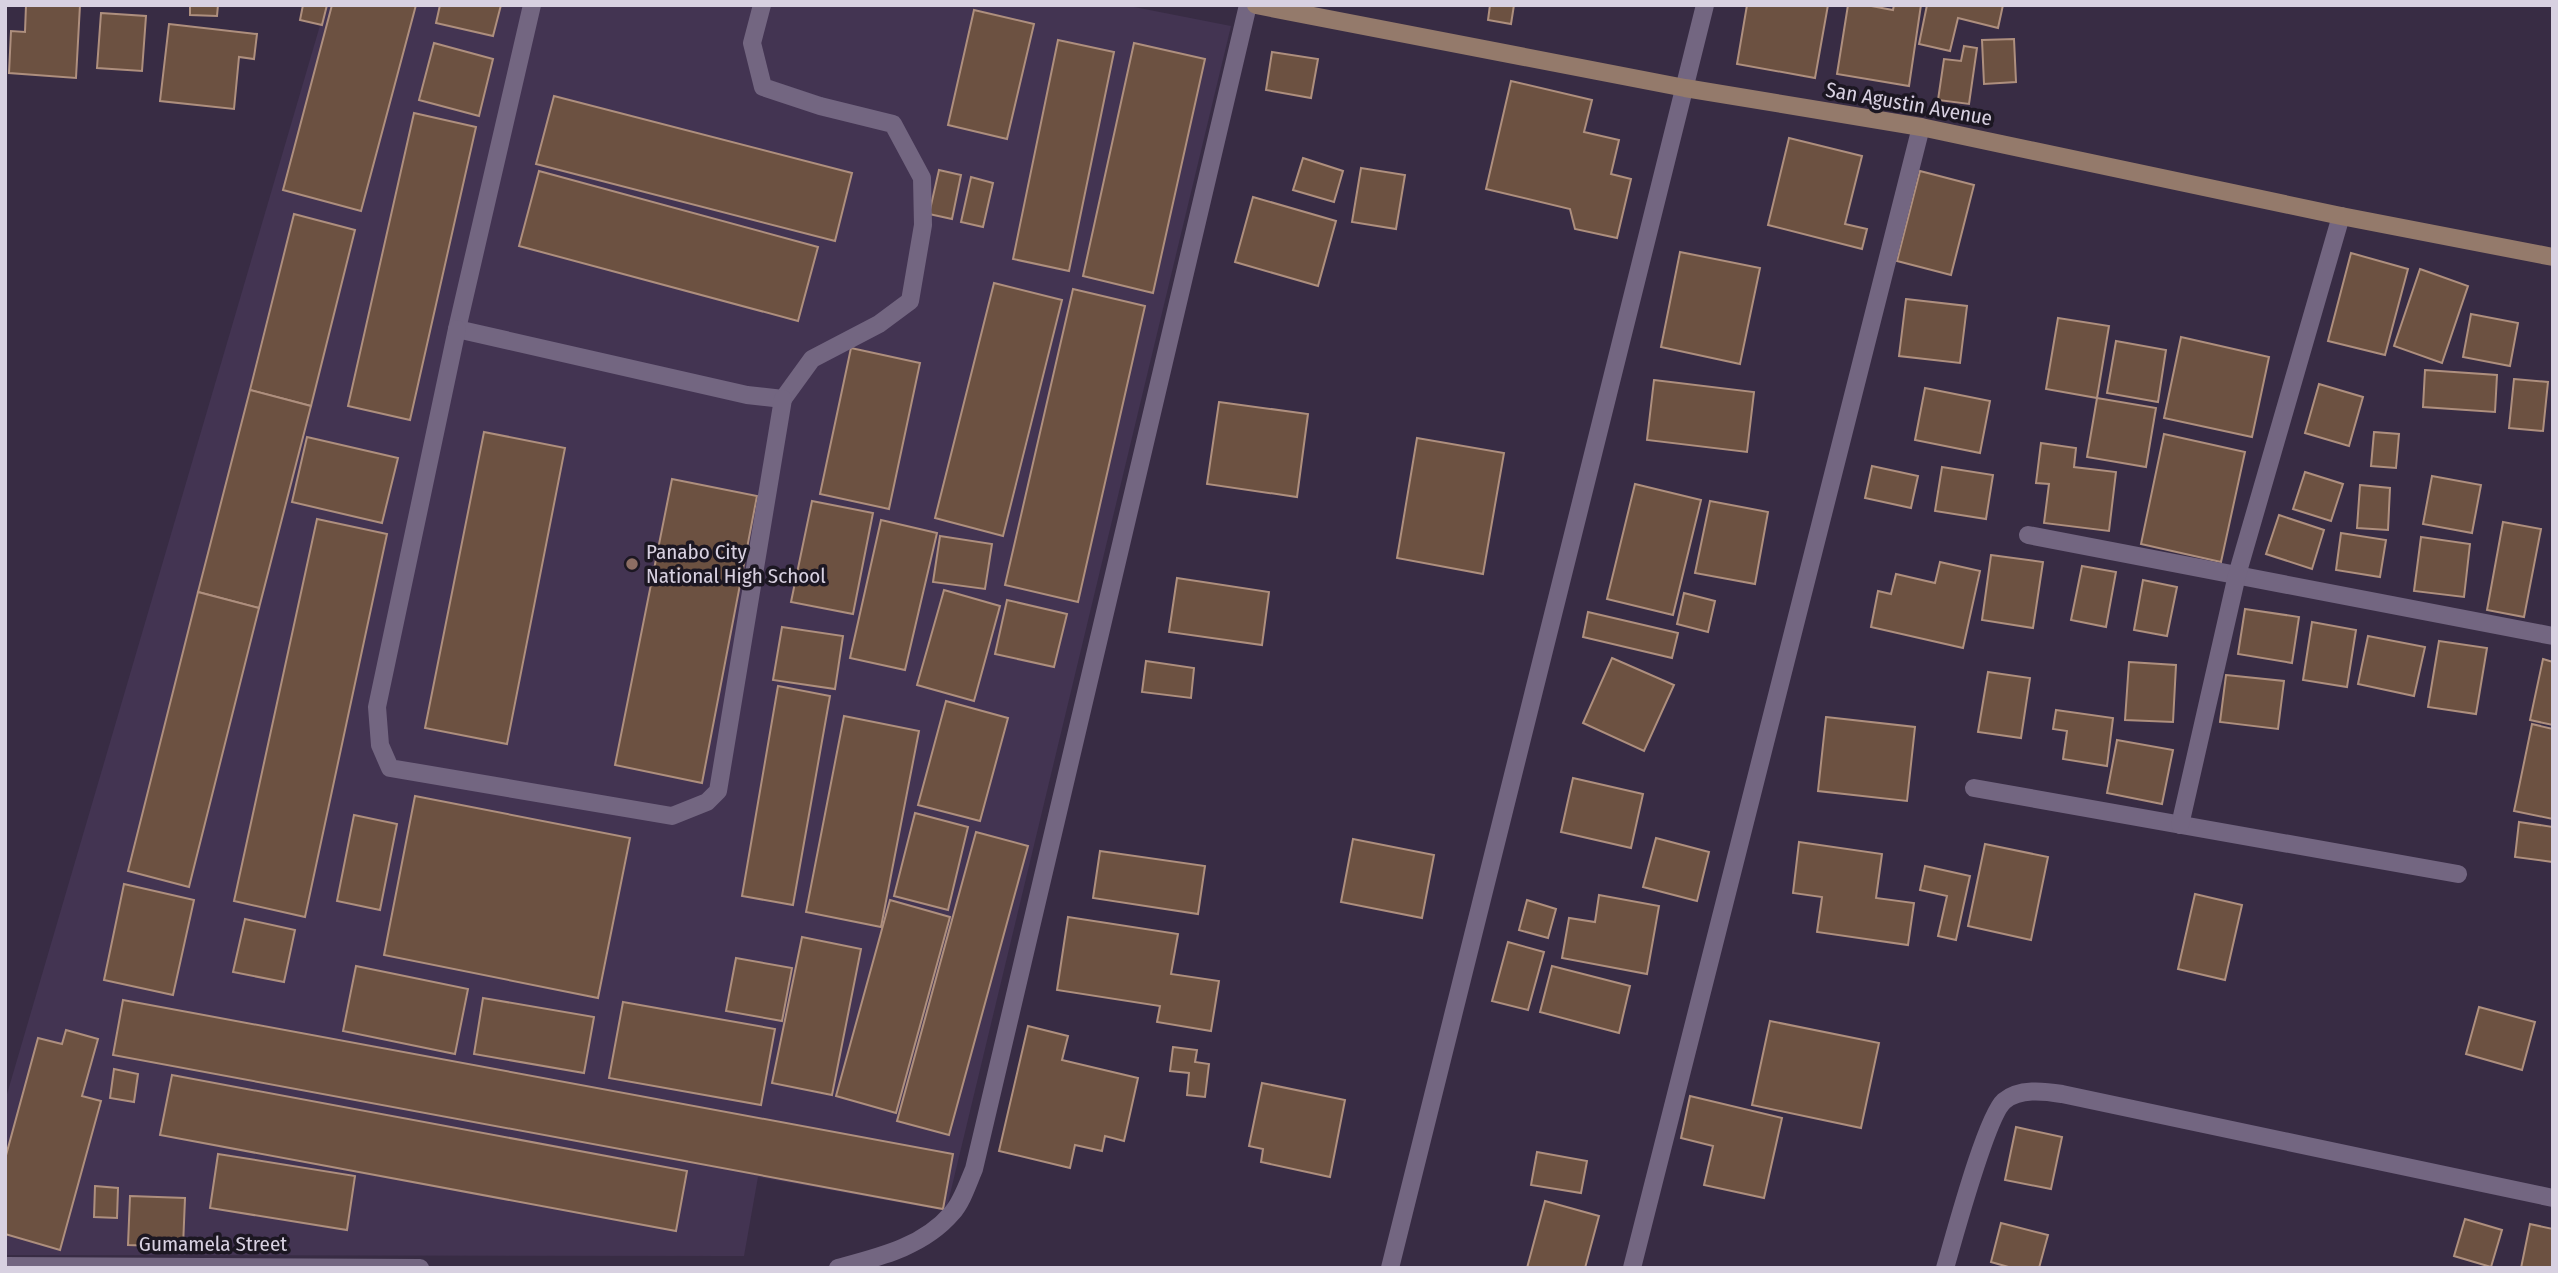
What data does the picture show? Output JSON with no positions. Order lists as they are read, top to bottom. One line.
{"streets":{"street":["San Agustin Avenue","Gumamela Street"]},"places":["Panabo City National High School"]}
